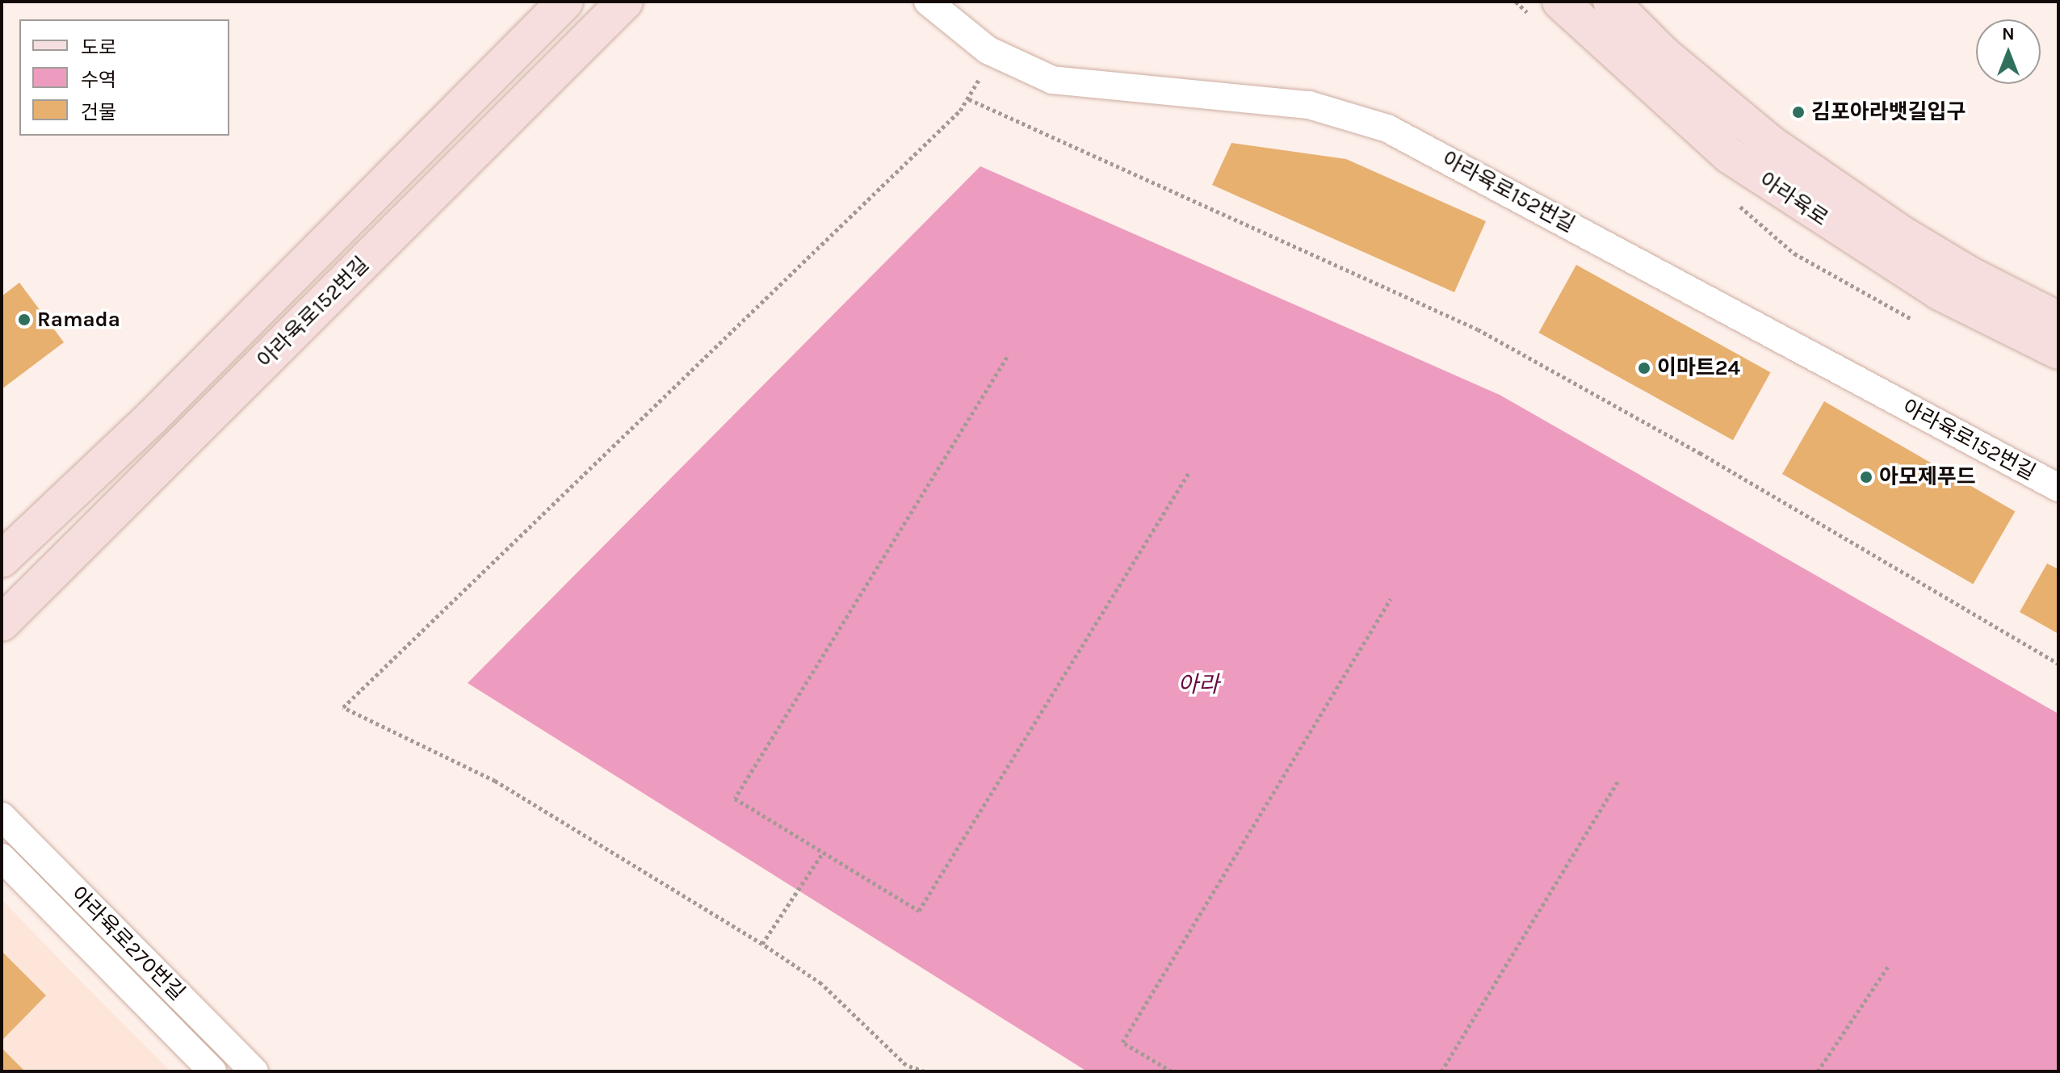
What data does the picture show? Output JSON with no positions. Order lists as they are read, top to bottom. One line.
{"streets":{"street":["아라육로152번길","아라육로","아라육로270번길"]},"water":["아라"],"places":["김포아라뱃길입구","Ramada","이마트24","아모제푸드"],"legend":["도로","수역","건물"],"north":"top"}
